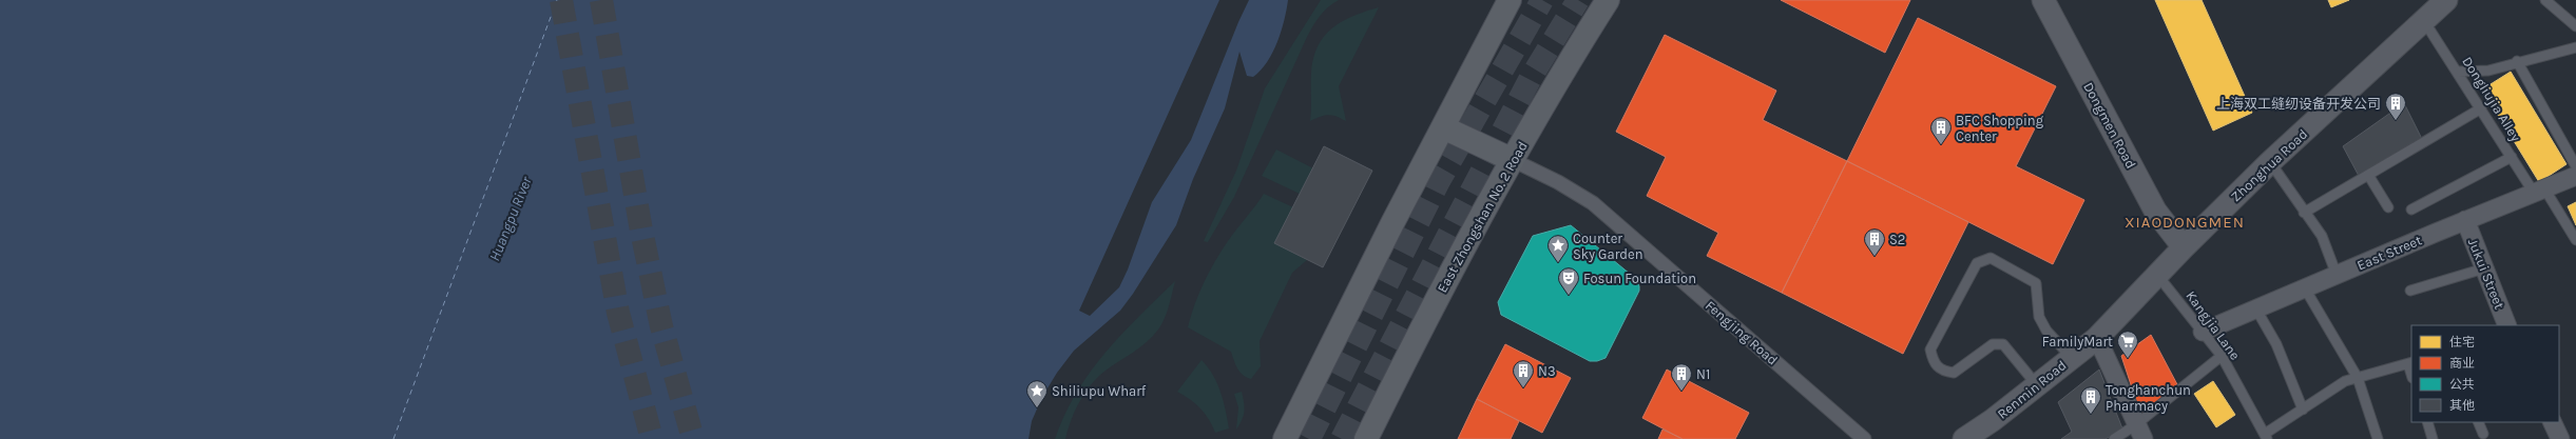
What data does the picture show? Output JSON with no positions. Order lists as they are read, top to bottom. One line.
{"streets":{"main road":["East Zhongshan No. 2 Road"],"street":["Dongmen Road","Zhonghua Road","East Street","Jukui Street","Fengjing Road","Renmin Road"],"lane":["Dongliujia Alley","Kangjia Lane"]},"crossings":[["Dongliujia Alley","Zhonghua Road"],["Dongliujia Alley","East Street"],["Dongmen Road","Zhonghua Road"],["Zhonghua Road","Kangjia Lane"],["Zhonghua Road","Renmin Road"],["East Zhongshan No. 2 Road","Fengjing Road"],["East Street","Jukui Street"],["East Street","Kangjia Lane"]],"districts":["XIAODONGMEN"],"water":["Huangpu River"],"places":{"building":["上海双工缝纫设备开发公司","BFC Shopping Center","S2","N3","N1","Tonghanchun Pharmacy"],"place":["Counter Sky Garden","Shiliupu Wharf"],"theatre":["Fosun Foundation"],"supermarket":["FamilyMart"]},"legend":["住宅","商业","公共","其他"]}
